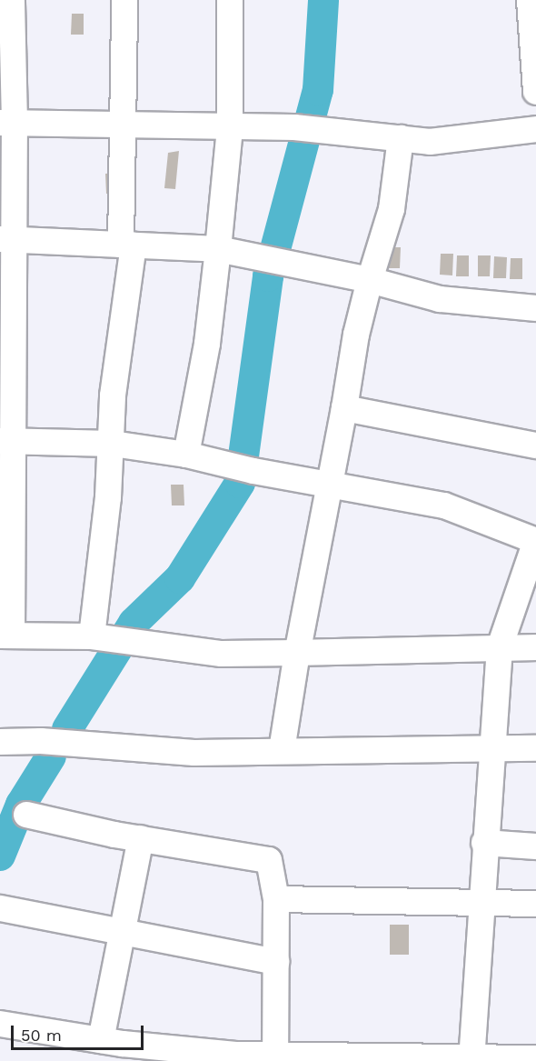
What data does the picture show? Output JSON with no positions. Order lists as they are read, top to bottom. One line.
{"scale_bar":"50 m"}
